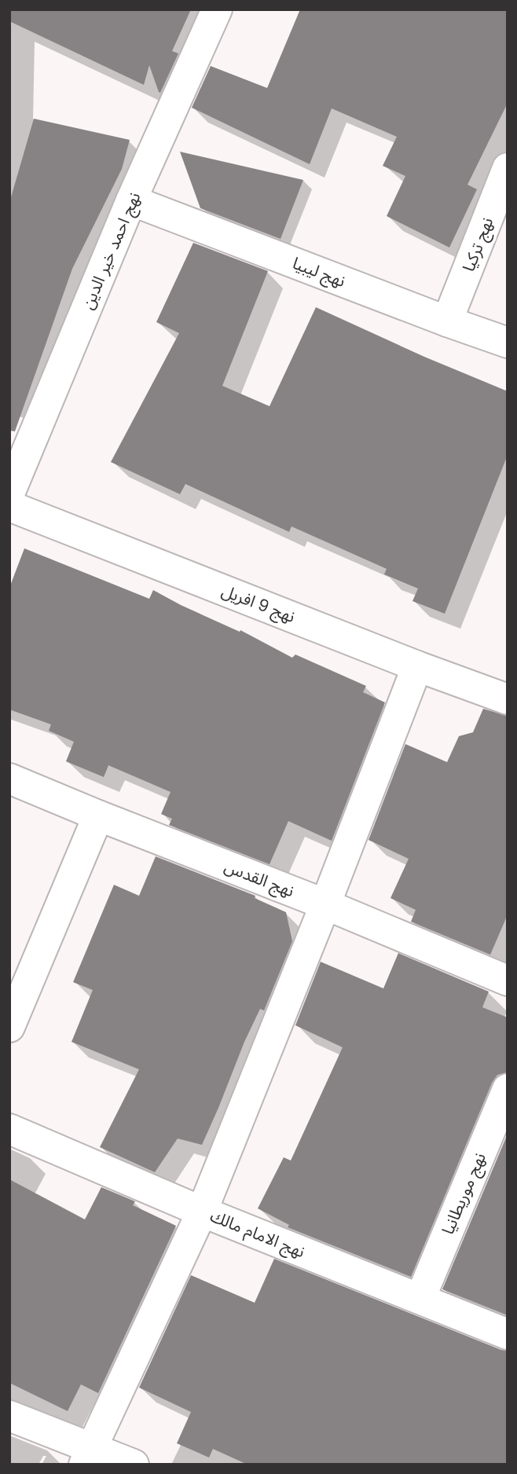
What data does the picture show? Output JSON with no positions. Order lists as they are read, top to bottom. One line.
{"streets":{"street":["نهج تركيا","نهج احمد خير الدين","نهج ليبيا","نهج 9 افريل","نهج القدس","نهج موريطانيا","نهج الامام مالك"]},"crossings":[["نهج تركيا","نهج ليبيا"],["نهج احمد خير الدين","نهج ليبيا"],["نهج موريطانيا","نهج الامام مالك"]]}
